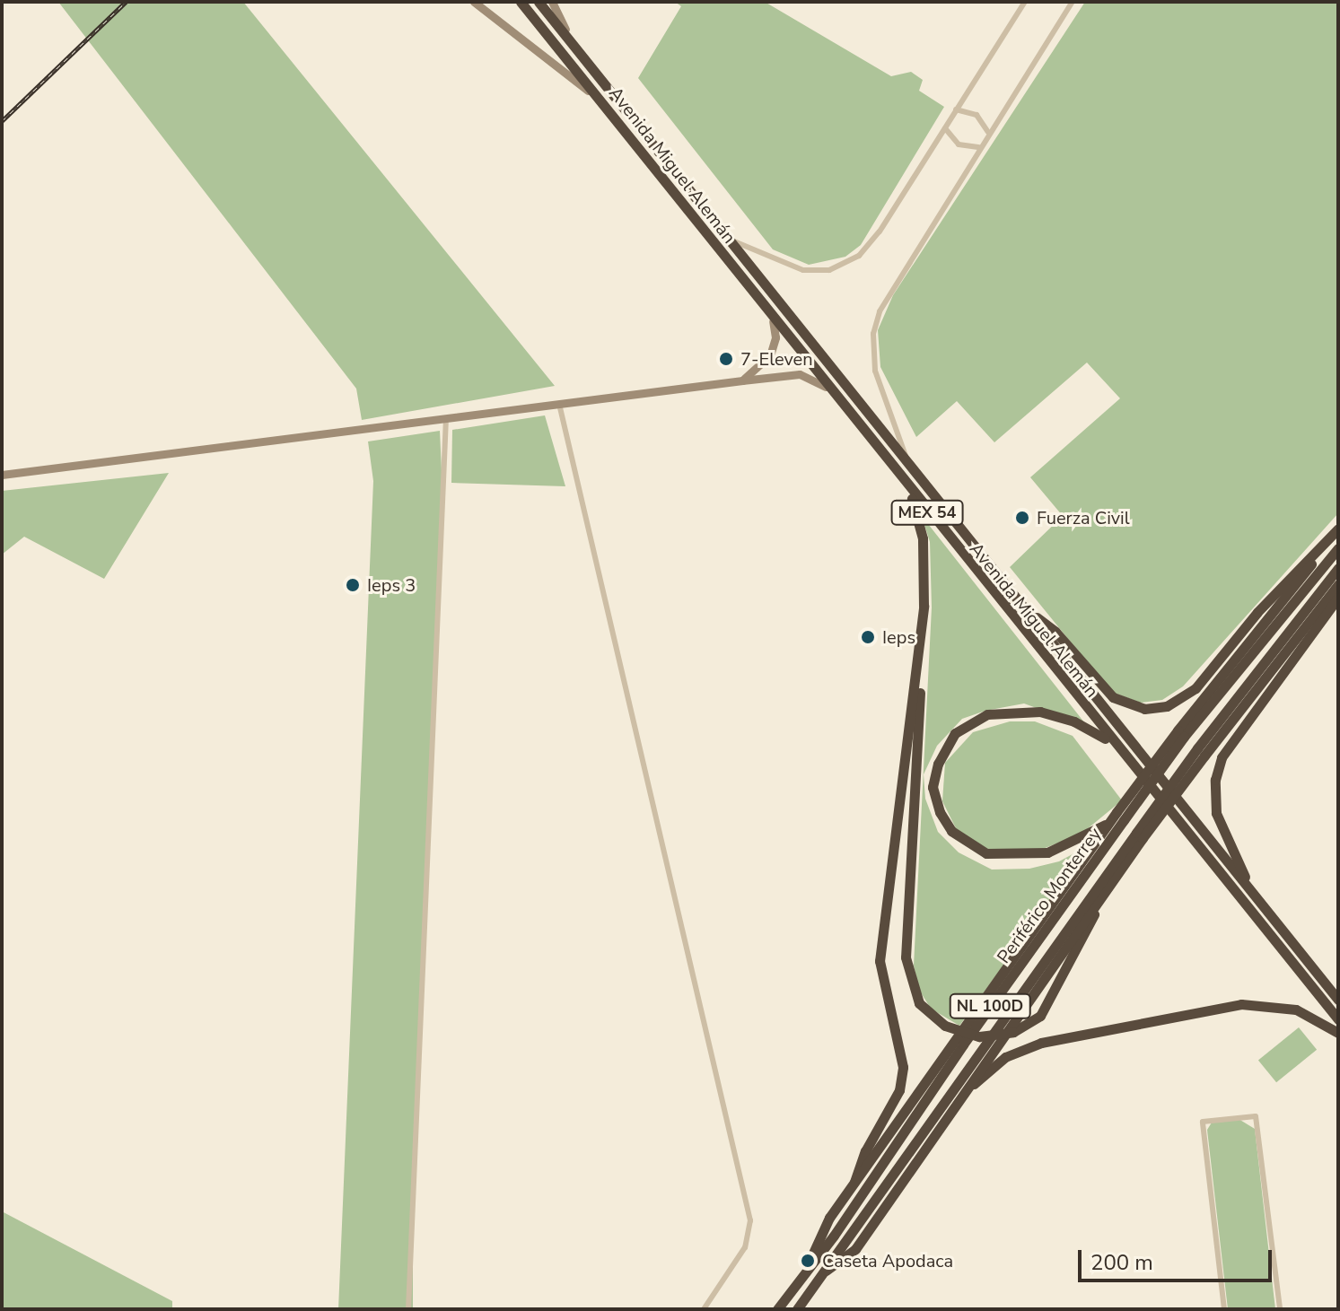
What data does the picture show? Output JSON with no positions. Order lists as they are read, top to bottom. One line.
{"streets":{"highway":["Avenida Miguel Alemán","MEX 54","Periférico Monterrey","NL 100D"]},"places":["7-Eleven","Fuerza Civil","Ieps 3","Ieps","Caseta Apodaca"],"scale_bar":"200 m"}
